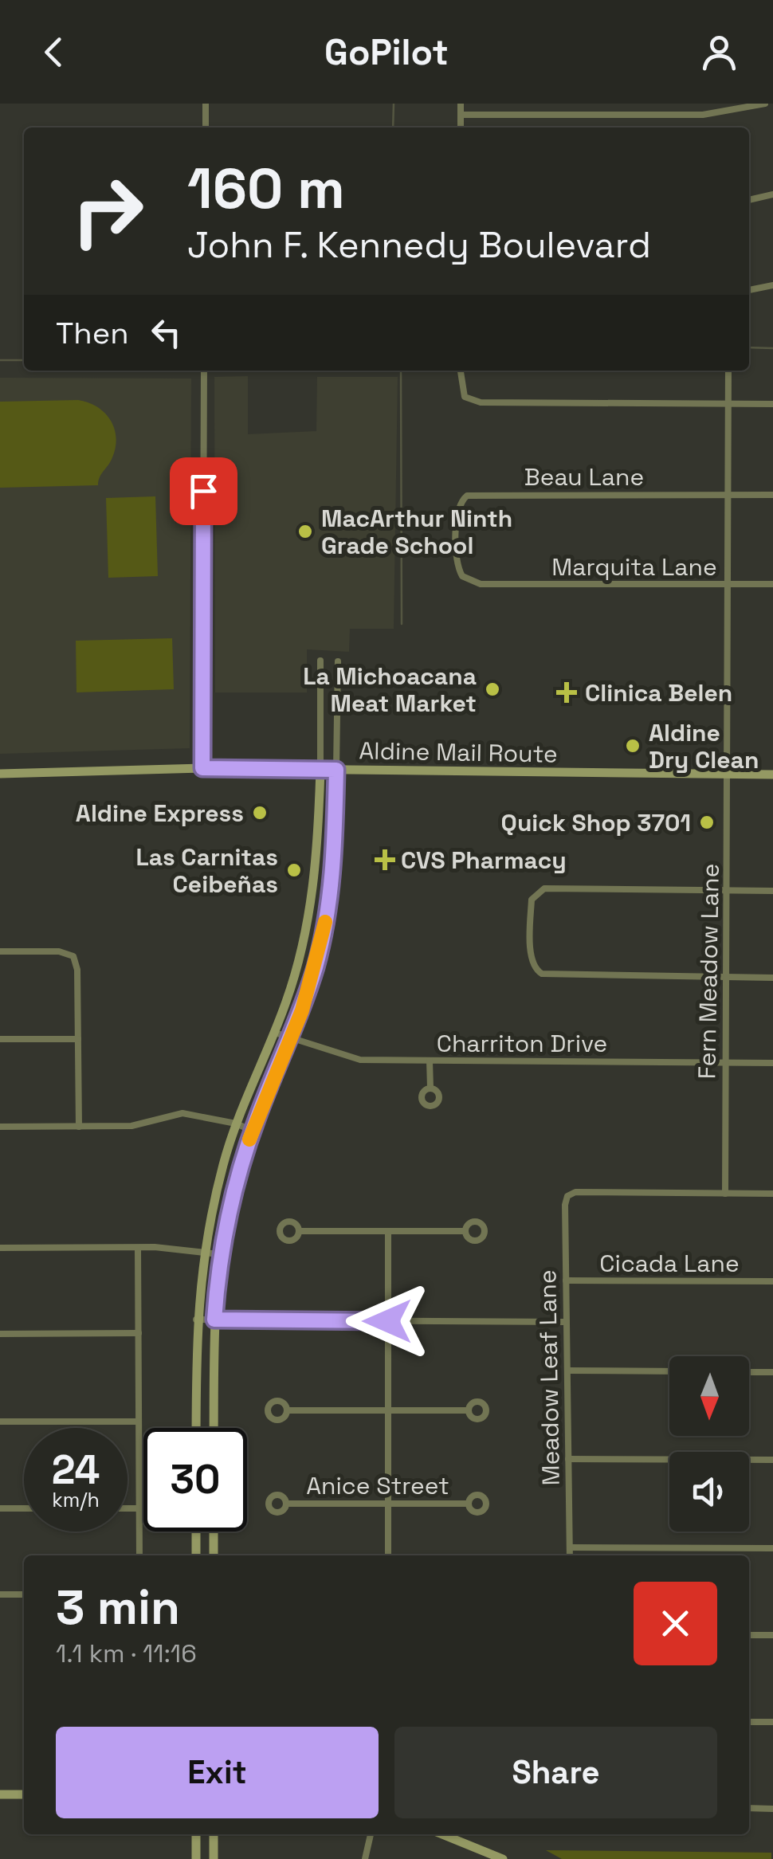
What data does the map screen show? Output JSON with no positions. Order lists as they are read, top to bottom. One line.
{"streets":{"main road":["Aldine Mail Route"],"street":["Beau Lane","Marquita Lane","Fern Meadow Lane","Charriton Drive","Cicada Lane","Meadow Leaf Lane","Anice Street"]},"crossings":[["Beau Lane","Marquita Lane"],["Beau Lane","Fern Meadow Lane"],["Marquita Lane","Fern Meadow Lane"],["Aldine Mail Route","Fern Meadow Lane"],["Fern Meadow Lane","Charriton Drive"],["Fern Meadow Lane","Meadow Leaf Lane"],["Cicada Lane","Meadow Leaf Lane"]],"places":{"other":["MacArthur Ninth Grade School","La Michoacana Meat Market","Aldine Dry Clean","Aldine Express","Quick Shop 3701","Las Carnitas Ceibeñas"],"health":["Clinica Belen","CVS Pharmacy"]},"north":"bottom","page":{"header":"GoPilot","turn":["160 m","John F. Kennedy Boulevard"],"then":"Then","speed":"24 km/h","limit":"30","heading":["3 min","1.1 km · 11:16"],"buttons":["Exit","Share"]}}
